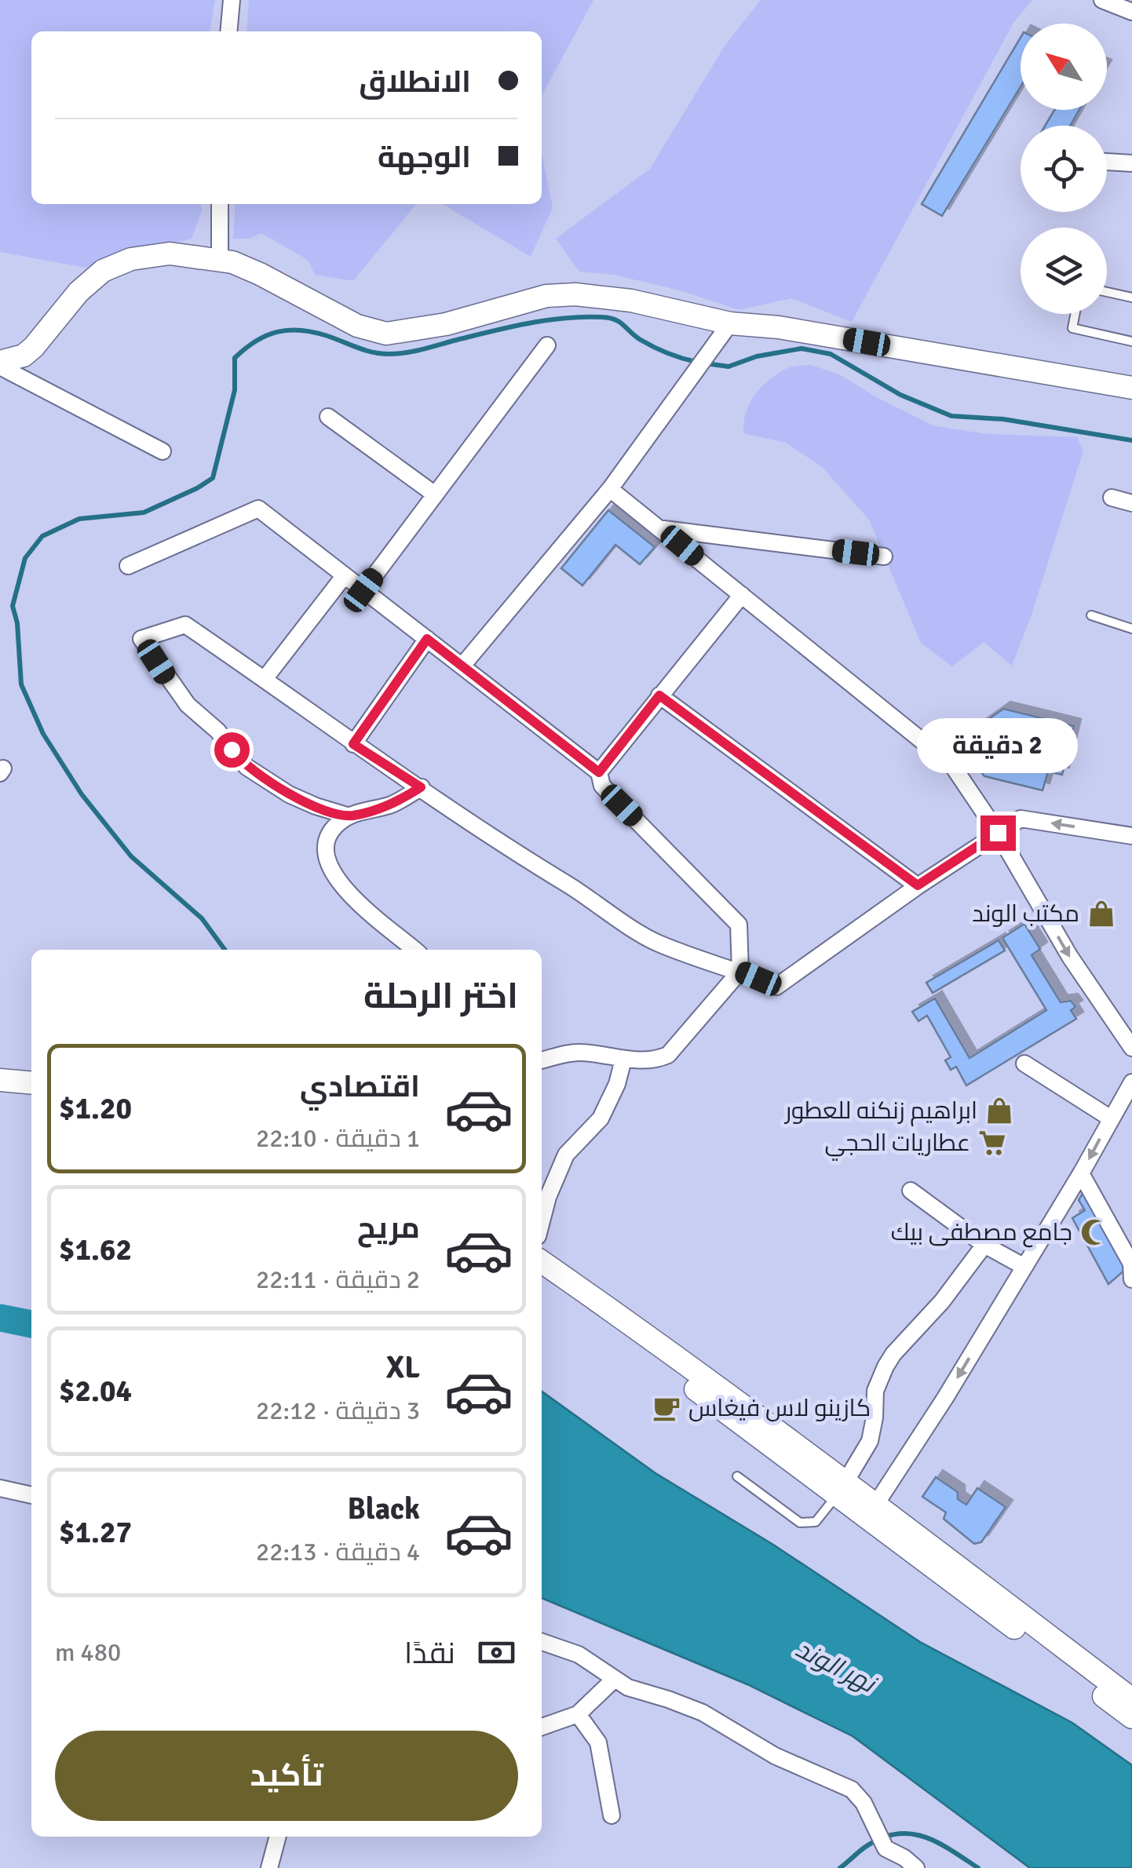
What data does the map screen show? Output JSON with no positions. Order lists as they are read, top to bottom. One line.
{"water":["نهر الوند"],"places":{"shop":["مكتب الوند","ابراهيم زنكنه للعطور"],"supermarket":["عطاريات الحجي"],"mosque":["جامع مصطفى بيك"],"cafe":["كازينو لاس فيغاس"]},"north":"top left","page":{"banner":["الانطلاق","الوجهة"],"bubble":"2 دقيقة","heading":"اختر الرحلة","list":[{"name":"اقتصادي","note":"1 دقيقة · 22:10","value":"$1.20"},{"name":"مريح","note":"2 دقيقة · 22:11","value":"$1.62"},{"name":"XL","note":"3 دقيقة · 22:12","value":"$2.04"},{"name":"Black","note":"4 دقيقة · 22:13","value":"$1.27"}],"pay":["نقدًا","480 m"],"buttons":"تأكيد"}}
